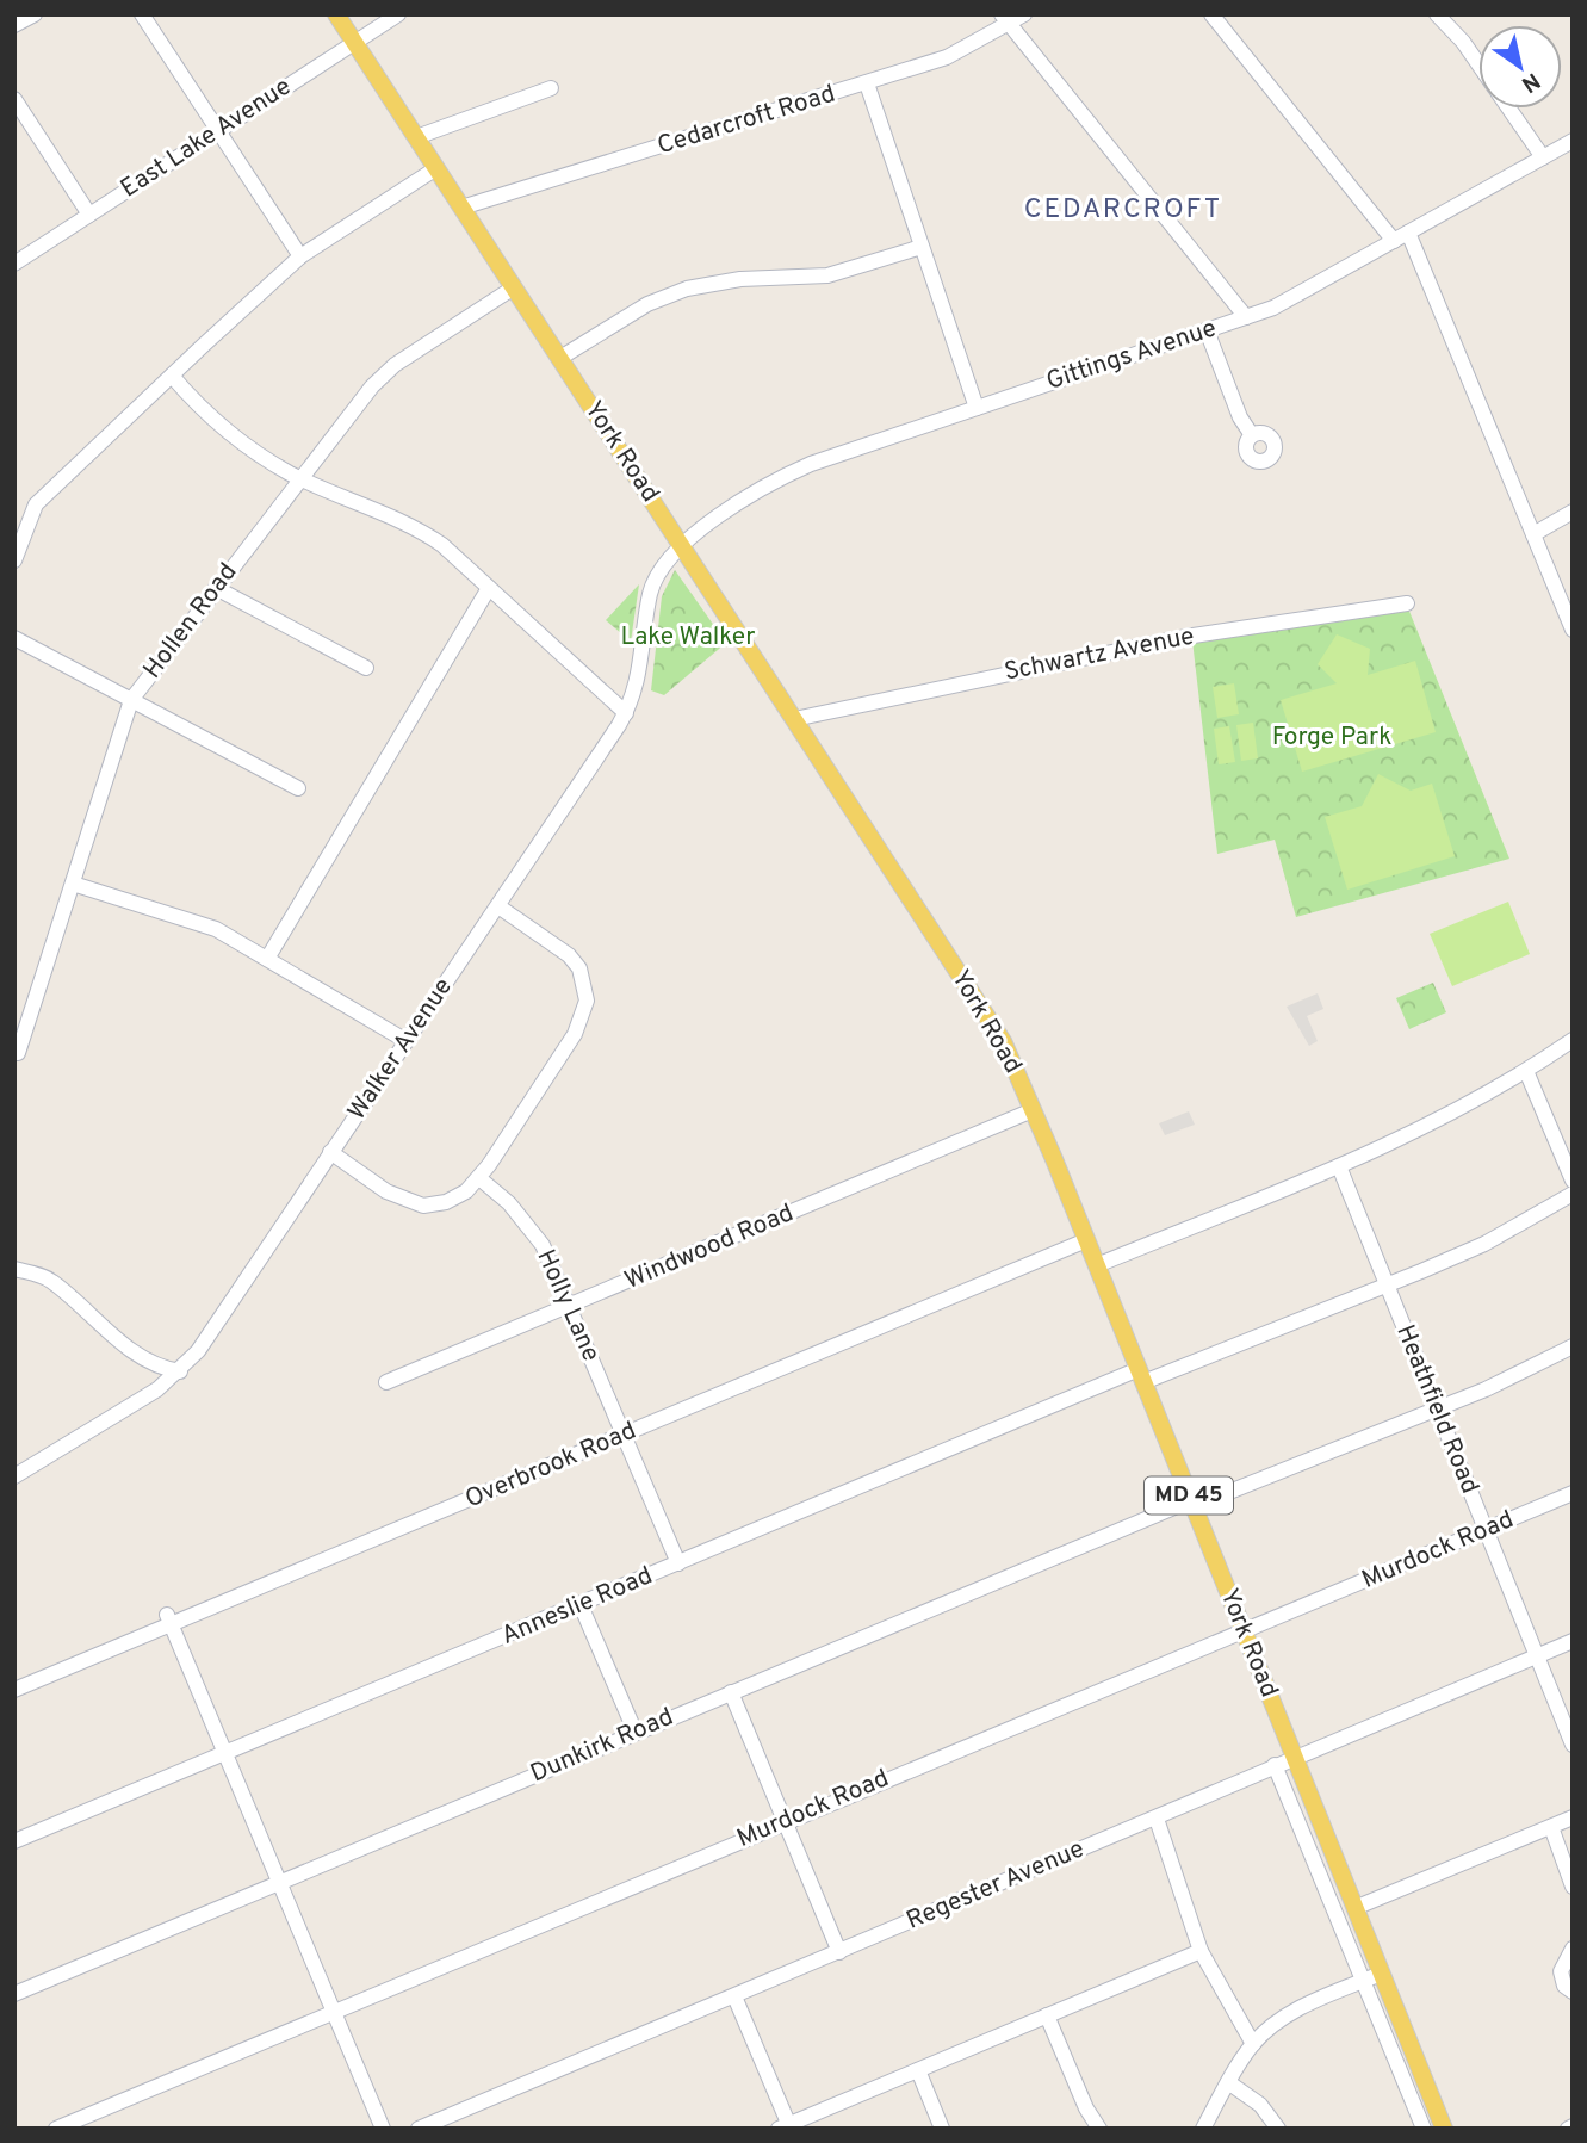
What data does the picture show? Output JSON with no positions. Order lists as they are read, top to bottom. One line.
{"streets":{"main road":["York Road","MD 45"],"street":["Cedarcroft Road","East Lake Avenue","Gittings Avenue","Hollen Road","Schwartz Avenue","Walker Avenue","Windwood Road","Holly Lane","Heathfield Road","Overbrook Road","Murdock Road","Anneslie Road","Dunkirk Road","Regester Avenue"]},"crossings":[["Cedarcroft Road","York Road"],["East Lake Avenue","York Road"],["Gittings Avenue","York Road"],["Gittings Avenue","Walker Avenue"],["York Road","Hollen Road"],["York Road","Schwartz Avenue"],["York Road","Walker Avenue"],["York Road","Windwood Road"],["York Road","Overbrook Road"],["York Road","Murdock Road"],["York Road","Anneslie Road"],["York Road","Dunkirk Road"],["York Road","Regester Avenue"],["Windwood Road","Holly Lane"],["Holly Lane","Overbrook Road"],["Holly Lane","Anneslie Road"],["Heathfield Road","Murdock Road"],["Heathfield Road","Anneslie Road"],["Heathfield Road","Dunkirk Road"],["Heathfield Road","Regester Avenue"]],"districts":["CEDARCROFT"],"parks":["Lake Walker","Forge Park"],"north":"bottom right"}
